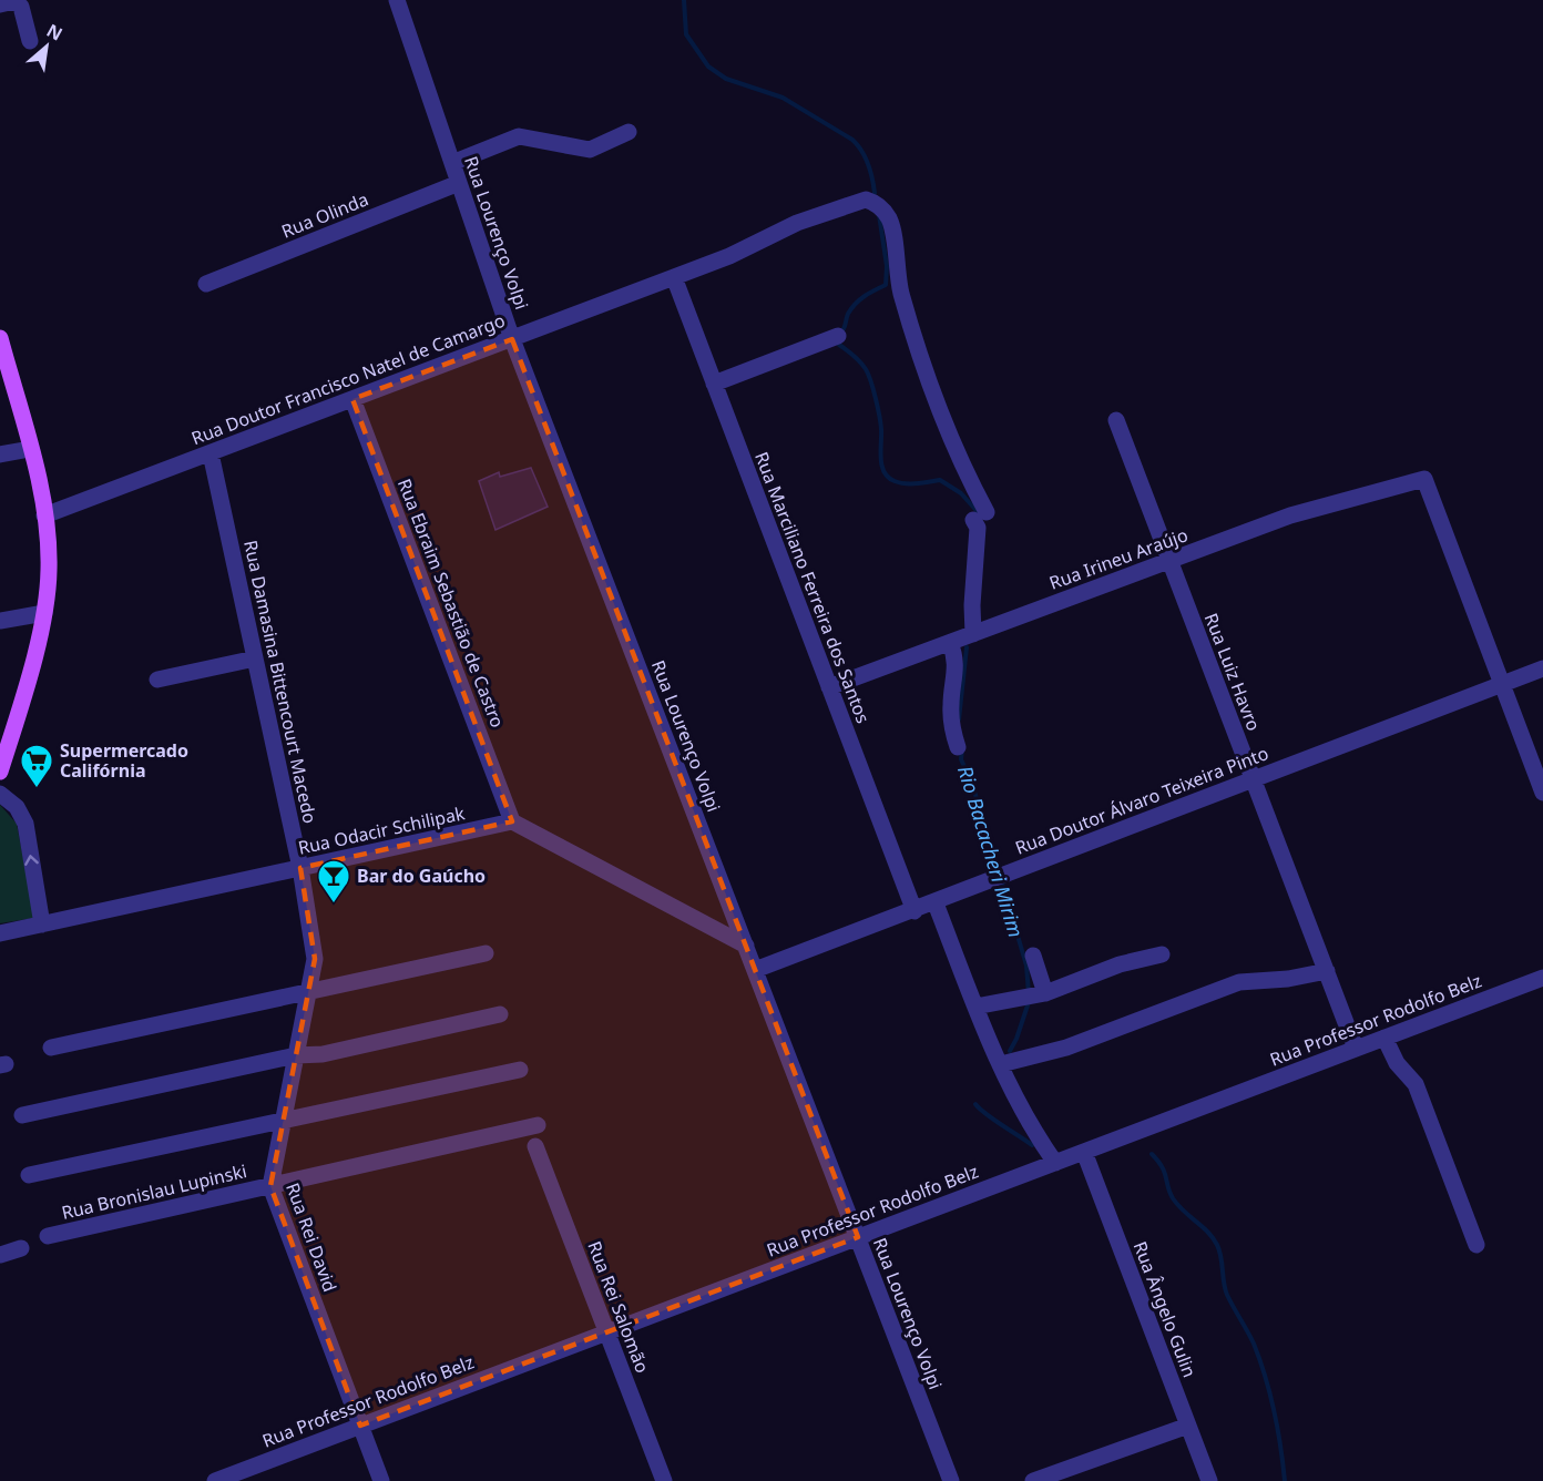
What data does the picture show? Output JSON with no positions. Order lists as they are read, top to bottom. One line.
{"streets":{"street":["Rua Olinda","Rua Lourenço Volpi","Rua Doutor Francisco Natel de Camargo","Rua Irineu Araújo","Rua Marciliano Ferreira dos Santos","Rua Ebraim Sebastião de Castro","Rua Luiz Havro","Rua Damasina Bittencourt Macedo","Rua Doutor Álvaro Teixeira Pinto","Rua Odacir Schilipak","Rua Professor Rodolfo Belz","Rua Bronislau Lupinski","Rua Rei David","Rua Rei Salomão","Rua Ângelo Gulin"]},"crossings":[["Rua Olinda","Rua Lourenço Volpi"],["Rua Lourenço Volpi","Rua Doutor Francisco Natel de Camargo"],["Rua Lourenço Volpi","Rua Doutor Álvaro Teixeira Pinto"],["Rua Lourenço Volpi","Rua Professor Rodolfo Belz"],["Rua Doutor Francisco Natel de Camargo","Rua Irineu Araújo"],["Rua Doutor Francisco Natel de Camargo","Rua Marciliano Ferreira dos Santos"],["Rua Doutor Francisco Natel de Camargo","Rua Ebraim Sebastião de Castro"],["Rua Doutor Francisco Natel de Camargo","Rua Damasina Bittencourt Macedo"],["Rua Irineu Araújo","Rua Marciliano Ferreira dos Santos"],["Rua Irineu Araújo","Rua Luiz Havro"],["Rua Irineu Araújo","Rua Doutor Álvaro Teixeira Pinto"],["Rua Marciliano Ferreira dos Santos","Rua Doutor Álvaro Teixeira Pinto"],["Rua Ebraim Sebastião de Castro","Rua Odacir Schilipak"],["Rua Luiz Havro","Rua Doutor Álvaro Teixeira Pinto"],["Rua Luiz Havro","Rua Professor Rodolfo Belz"],["Rua Damasina Bittencourt Macedo","Rua Odacir Schilipak"],["Rua Damasina Bittencourt Macedo","Rua Rei David"],["Rua Professor Rodolfo Belz","Rua Rei David"],["Rua Professor Rodolfo Belz","Rua Rei Salomão"],["Rua Professor Rodolfo Belz","Rua Ângelo Gulin"],["Rua Bronislau Lupinski","Rua Rei David"]],"water":["Rio Bacacheri Mirim"],"places":{"supermarket":["Supermercado Califórnia"],"bar":["Bar do Gaúcho"]},"north":"top right"}
